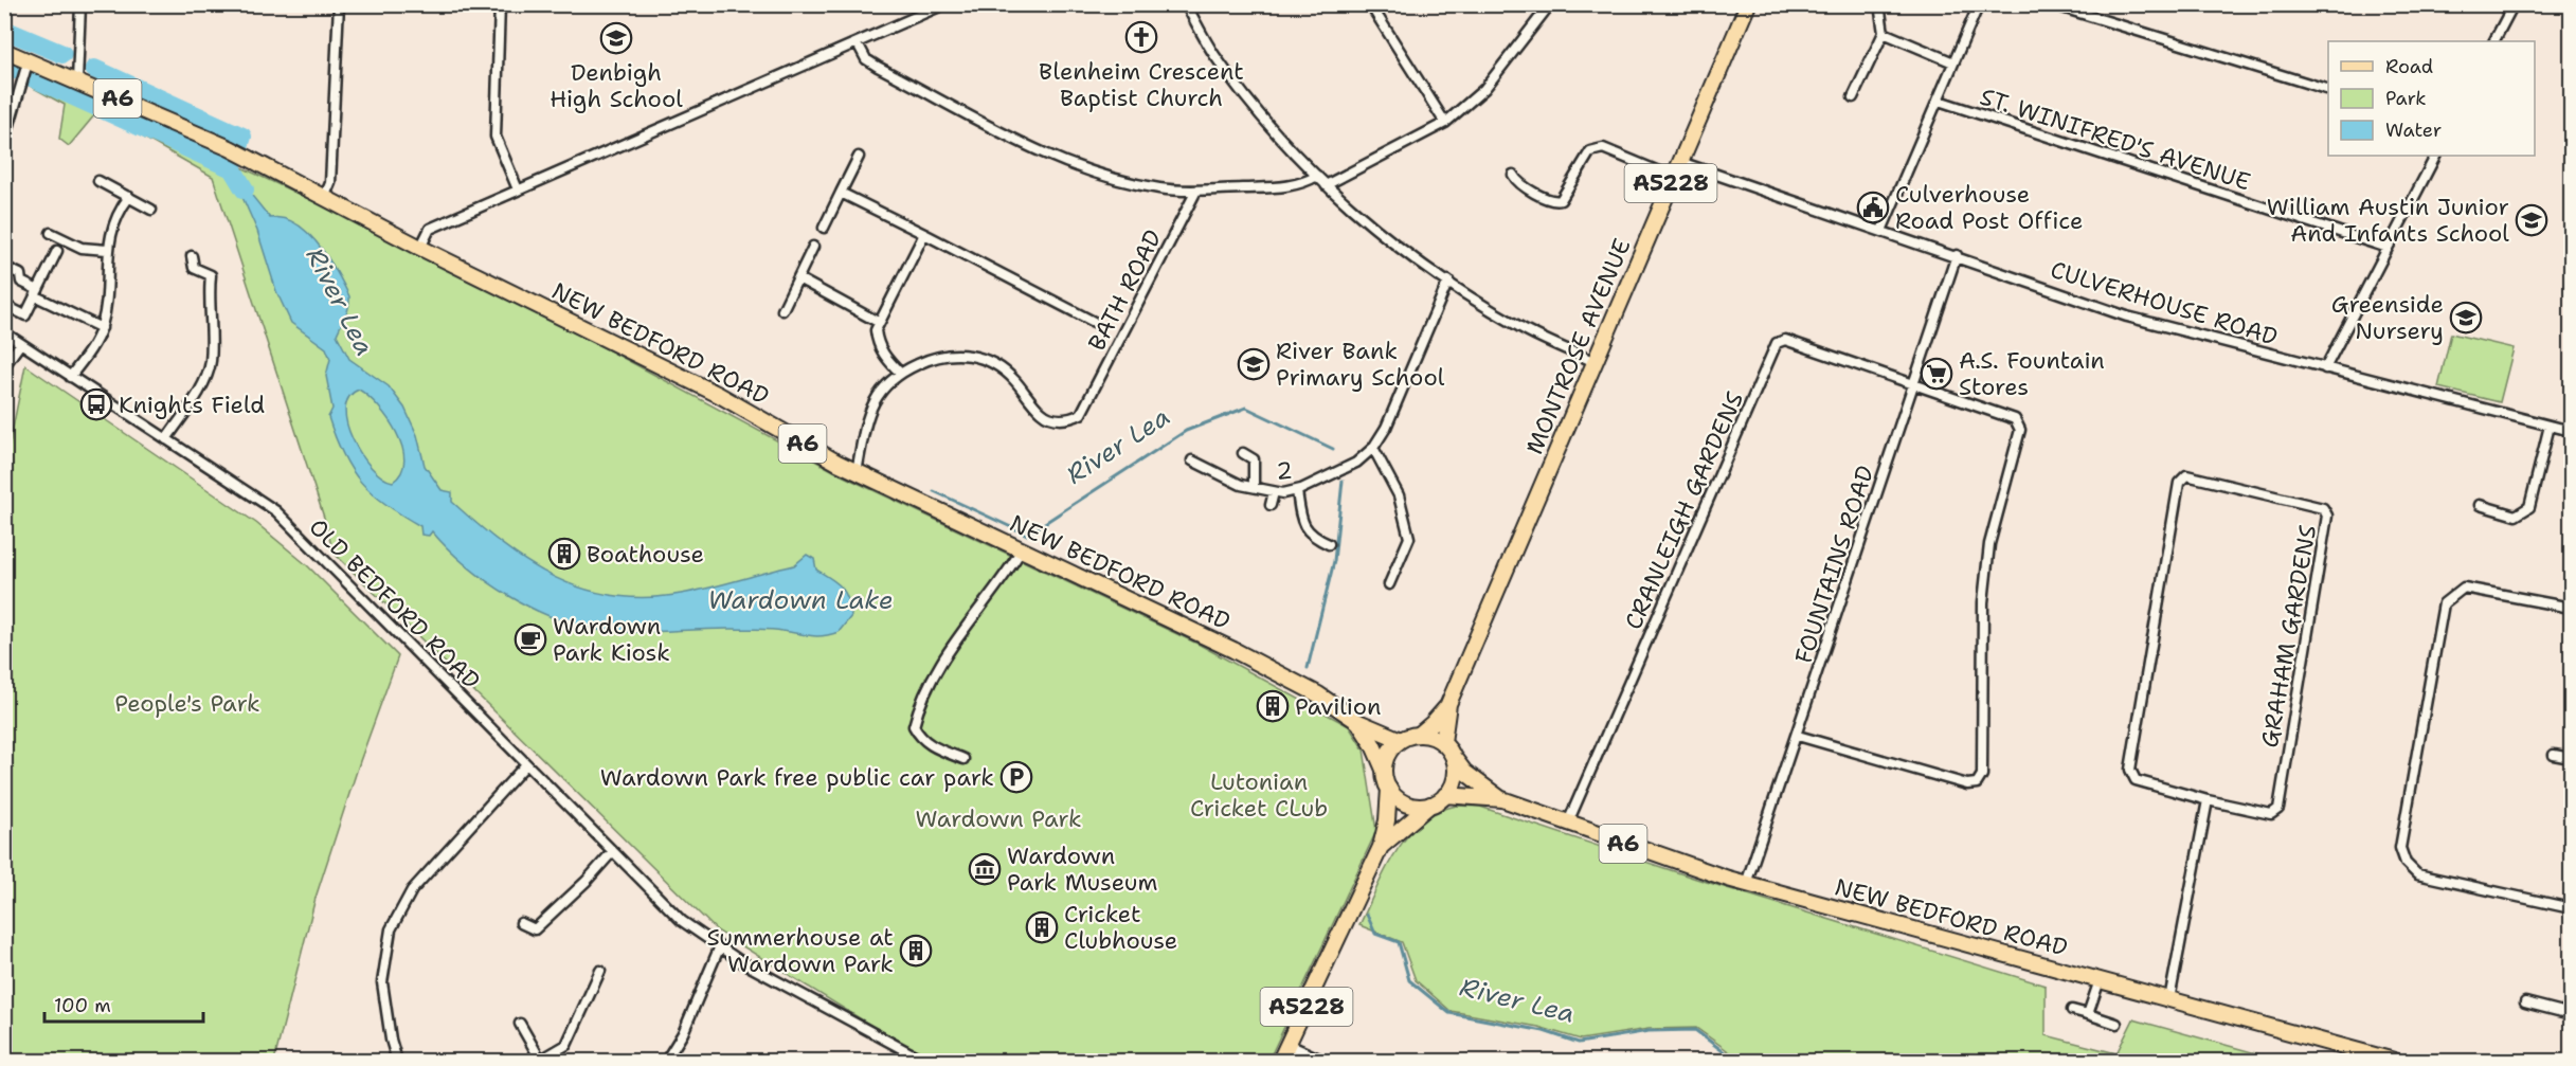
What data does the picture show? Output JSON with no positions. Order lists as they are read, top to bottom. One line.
{"streets":{"main road":["A6","A5228","NEW BEDFORD ROAD","MONTROSE AVENUE"],"street":["ST. WINIFRED'S AVENUE","BATH ROAD","CULVERHOUSE ROAD","2","CRANLEIGH GARDENS","FOUNTAINS ROAD","OLD BEDFORD ROAD","GRAHAM GARDENS"]},"crossings":[["A5228","NEW BEDFORD ROAD"],["A5228","MONTROSE AVENUE"],["CULVERHOUSE ROAD","MONTROSE AVENUE"],["CULVERHOUSE ROAD","FOUNTAINS ROAD"],["NEW BEDFORD ROAD","MONTROSE AVENUE"],["NEW BEDFORD ROAD","CRANLEIGH GARDENS"],["NEW BEDFORD ROAD","FOUNTAINS ROAD"],["CRANLEIGH GARDENS","FOUNTAINS ROAD"]],"water":["River Lea","Wardown Lake"],"parks":["People's Park","Lutonian Cricket CLub","Wardown Park"],"places":{"church":["Blenheim Crescent Baptist Church"],"school or university":["Denbigh High School","William Austin Junior And Infants School","Greenside Nursery","River Bank Primary School"],"public building":["Culverhouse Road Post Office"],"supermarket":["A.S. Fountain Stores"],"bus stop":["Knights Field"],"building":["Boathouse","Pavilion","Cricket Clubhouse","Summerhouse at Wardown Park"],"cafe":["Wardown Park Kiosk"],"parking":["Wardown Park free public car park"],"museum":["Wardown Park Museum"]},"legend":["Road","Park","Water"],"scale_bar":"100 m"}
